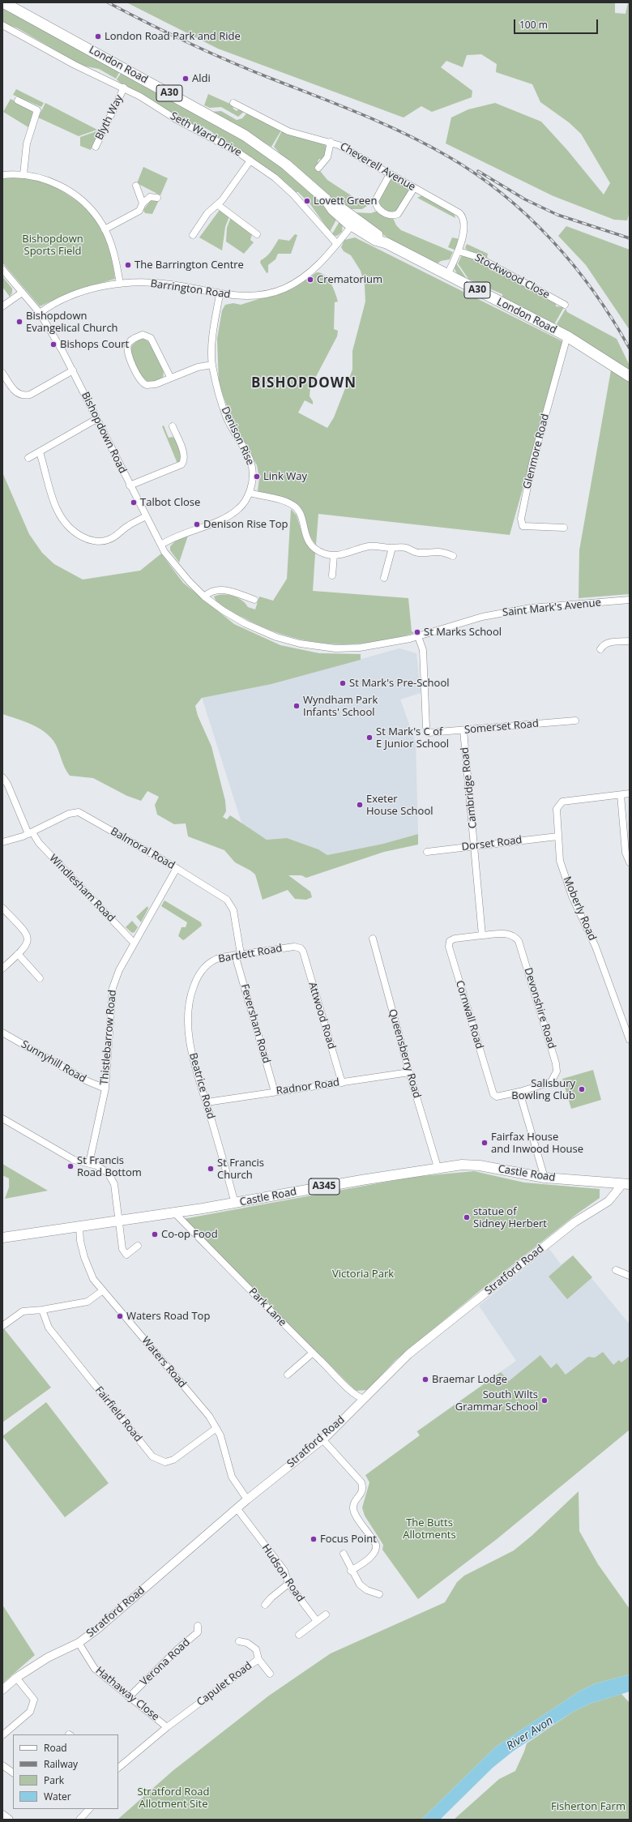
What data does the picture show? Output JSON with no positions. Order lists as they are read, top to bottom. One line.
{"streets":{"highway":["London Road","A30"],"main road":["Castle Road","A345"],"street":["Blyth Way","Seth Ward Drive","Cheverell Avenue","Stockwood Close","Barrington Road","Bishopdown Road","Denison Rise","Glenmore Road","Saint Mark's Avenue","Somerset Road","Cambridge Road","Dorset Road","Balmoral Road","Windlesham Road","Moberly Road","Bartlett Road","Devonshire Road","Cornwall Road","Attwood Road","Feversham Road","Thistlebarrow Road","Queensberry Road","Sunnyhill Road","Beatrice Road","Radnor Road","Stratford Road","Park Lane","Waters Road","Fairfield Road","Hudson Road","Verona Road","Capulet Road","Hathaway Close"]},"crossings":[["London Road","Cheverell Avenue"],["London Road","Barrington Road"],["London Road","Glenmore Road"],["Blyth Way","Seth Ward Drive"],["Seth Ward Drive","Barrington Road"],["Cheverell Avenue","Stockwood Close"],["Barrington Road","Bishopdown Road"],["Barrington Road","Denison Rise"],["Bishopdown Road","Denison Rise"],["Bishopdown Road","Saint Mark's Avenue"],["Bishopdown Road","Somerset Road"],["Saint Mark's Avenue","Somerset Road"],["Somerset Road","Cambridge Road"],["Cambridge Road","Dorset Road"],["Dorset Road","Moberly Road"],["Balmoral Road","Windlesham Road"],["Balmoral Road","Bartlett Road"],["Balmoral Road","Feversham Road"],["Balmoral Road","Thistlebarrow Road"],["Windlesham Road","Thistlebarrow Road"],["Bartlett Road","Attwood Road"],["Bartlett Road","Feversham Road"],["Bartlett Road","Beatrice Road"],["Devonshire Road","Cornwall Road"],["Attwood Road","Radnor Road"],["Feversham Road","Radnor Road"],["Thistlebarrow Road","Sunnyhill Road"],["Queensberry Road","Radnor Road"],["Queensberry Road","Castle Road"],["Beatrice Road","Radnor Road"],["Beatrice Road","Castle Road"],["Castle Road","Stratford Road"],["Castle Road","Park Lane"],["Castle Road","Waters Road"],["Stratford Road","Park Lane"],["Stratford Road","Waters Road"],["Stratford Road","Hudson Road"],["Stratford Road","Hathaway Close"],["Waters Road","Fairfield Road"],["Verona Road","Hathaway Close"],["Capulet Road","Hathaway Close"]],"districts":["BISHOPDOWN"],"water":["River Avon"],"parks":["Bishopdown Sports Field","Victoria Park","The Butts Allotments","Stratford Road Allotment Site","Fisherton Farm"],"places":["London Road Park and Ride","Aldi","Lovett Green","The Barrington Centre","Crematorium","Bishopdown Evangelical Church","Bishops Court","Link Way","Talbot Close","Denison Rise Top","St Marks School","St Mark's Pre-School","Wyndham Park Infants' School","St Mark's C of E Junior School","Exeter House School","Salisbury Bowling Club","Fairfax House and Inwood House","St Francis Road Bottom","St Francis Church","statue of Sidney Herbert","Co-op Food","Waters Road Top","Braemar Lodge","South Wilts Grammar School","Focus Point"],"legend":["Road","Railway","Park","Water"],"scale_bar":"100 m"}
